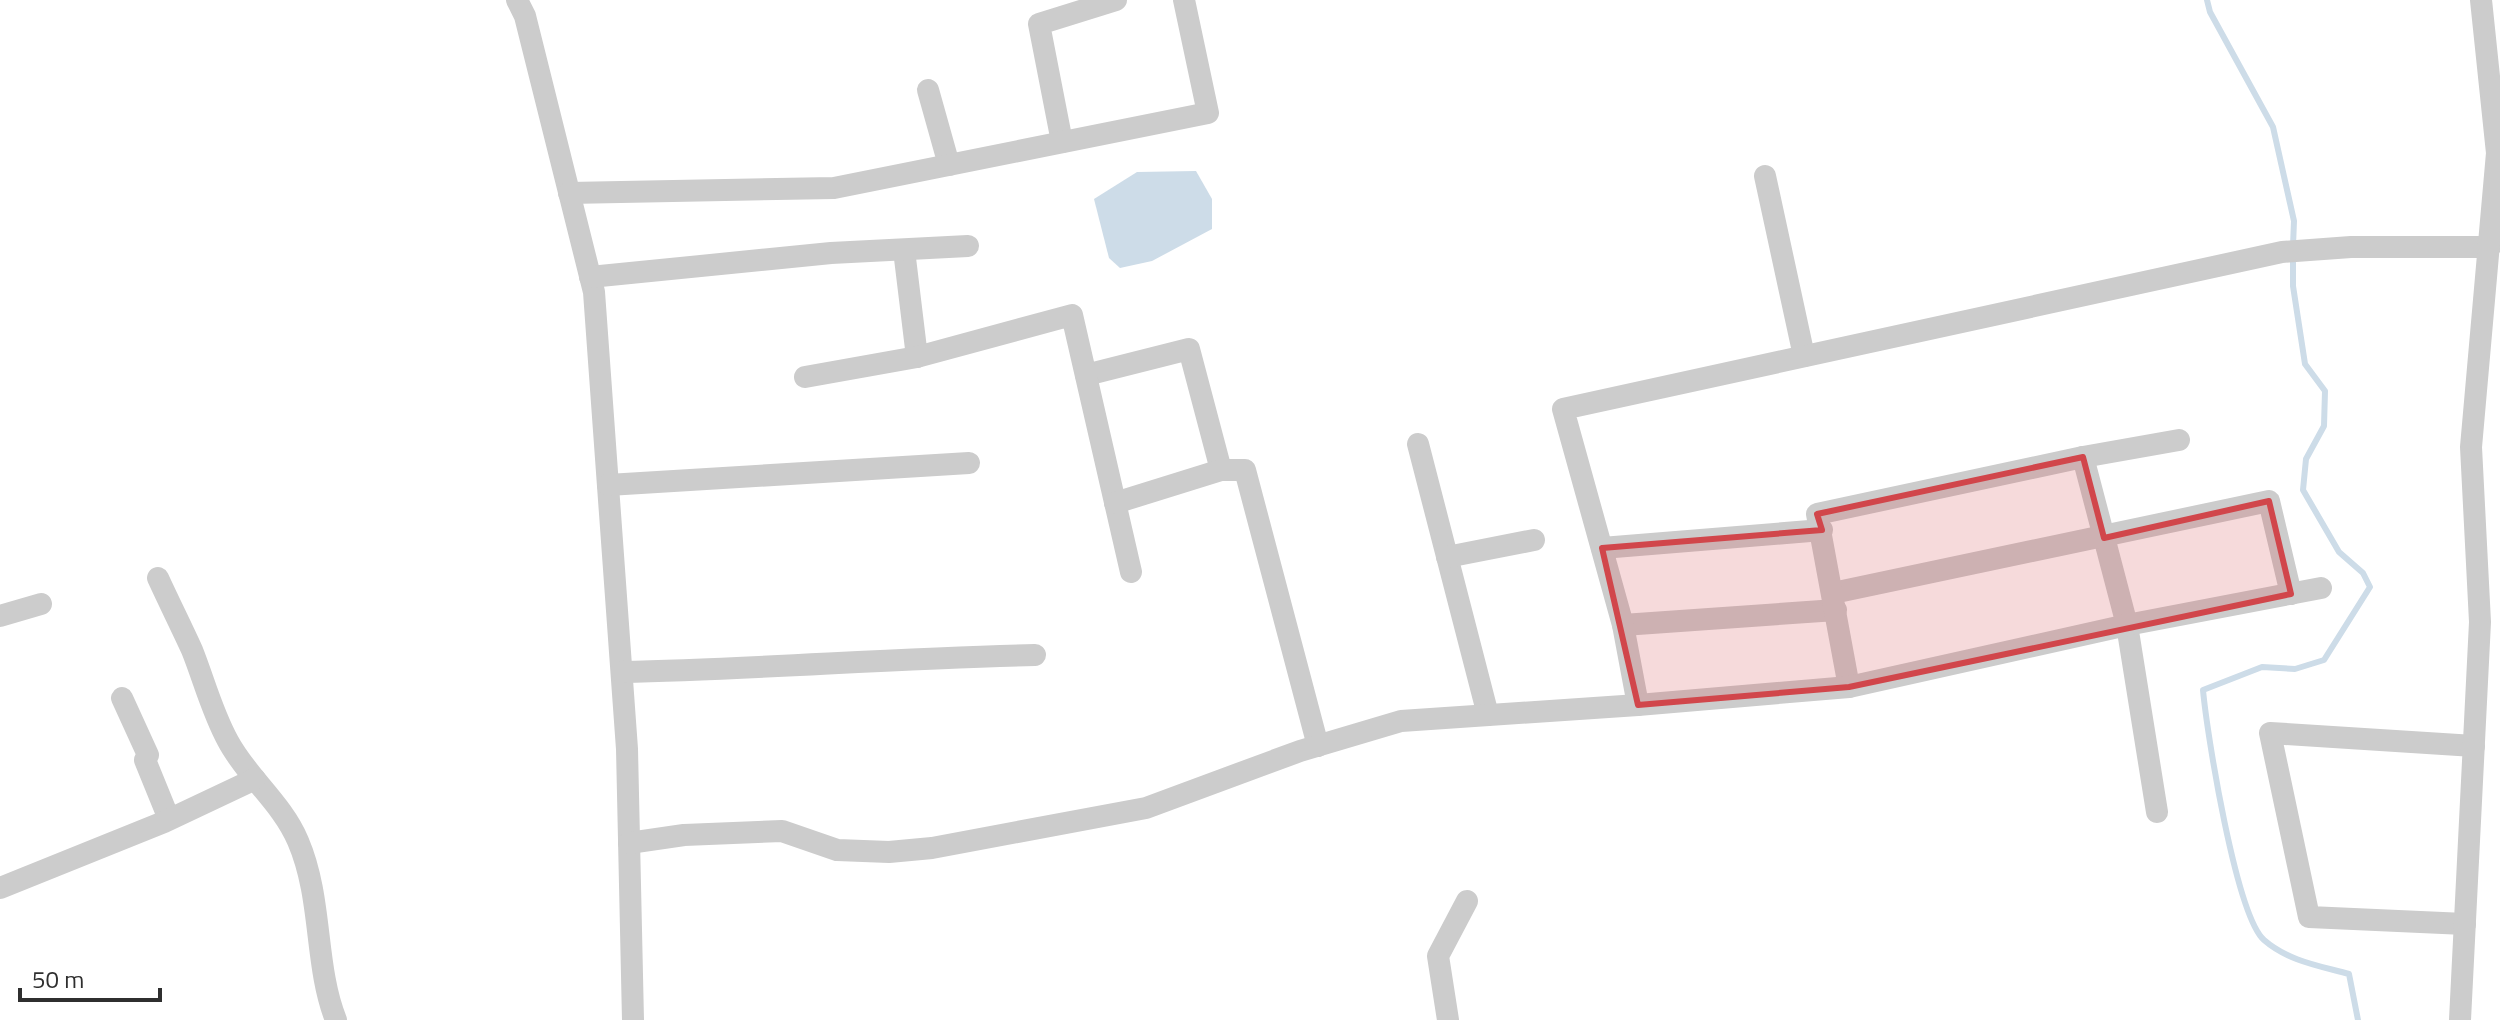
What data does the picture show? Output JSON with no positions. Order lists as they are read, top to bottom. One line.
{"scale_bar":"50 m"}
